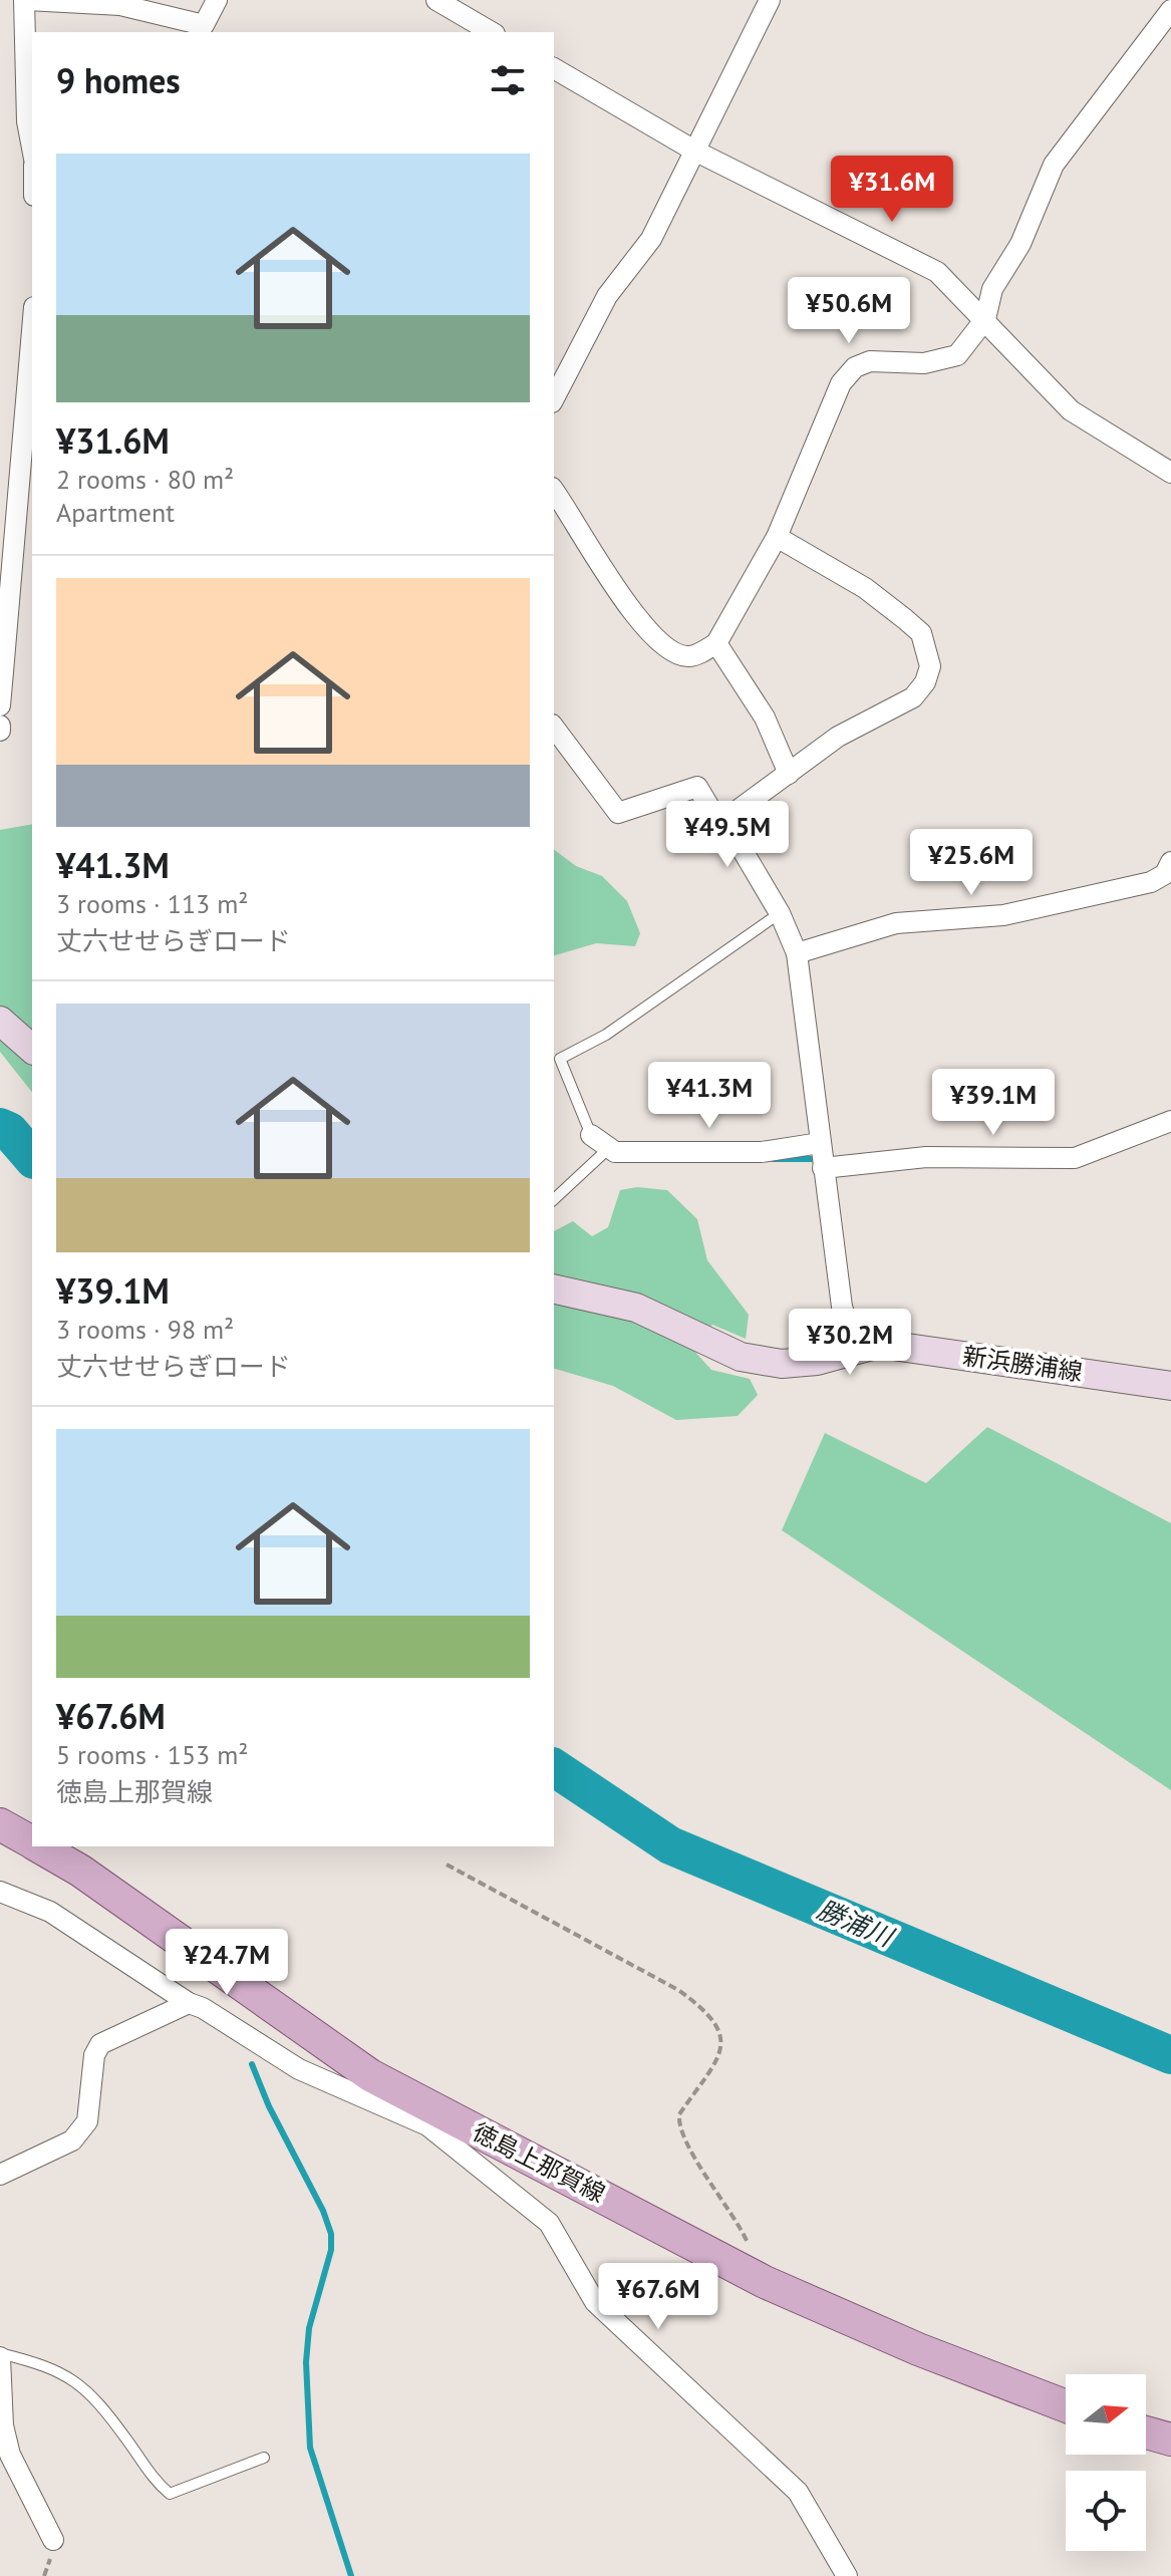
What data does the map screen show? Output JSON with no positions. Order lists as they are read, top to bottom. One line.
{"streets":{"main road":["新浜勝浦線","徳島上那賀線"]},"water":["勝浦川"],"north":"right","page":{"heading":"9 homes","list":[{"name":"¥31.6M","note":"2 rooms · 80 m² · Apartment"},{"name":"¥41.3M","note":"3 rooms · 113 m² · 丈六せせらぎロード"},{"name":"¥39.1M","note":"3 rooms · 98 m² · 丈六せせらぎロード"},{"name":"¥67.6M","note":"5 rooms · 153 m² · 徳島上那賀線"}],"price":["¥31.6M","¥50.6M","¥49.5M","¥25.6M","¥41.3M","¥39.1M","¥30.2M","¥24.7M","¥67.6M"]}}
